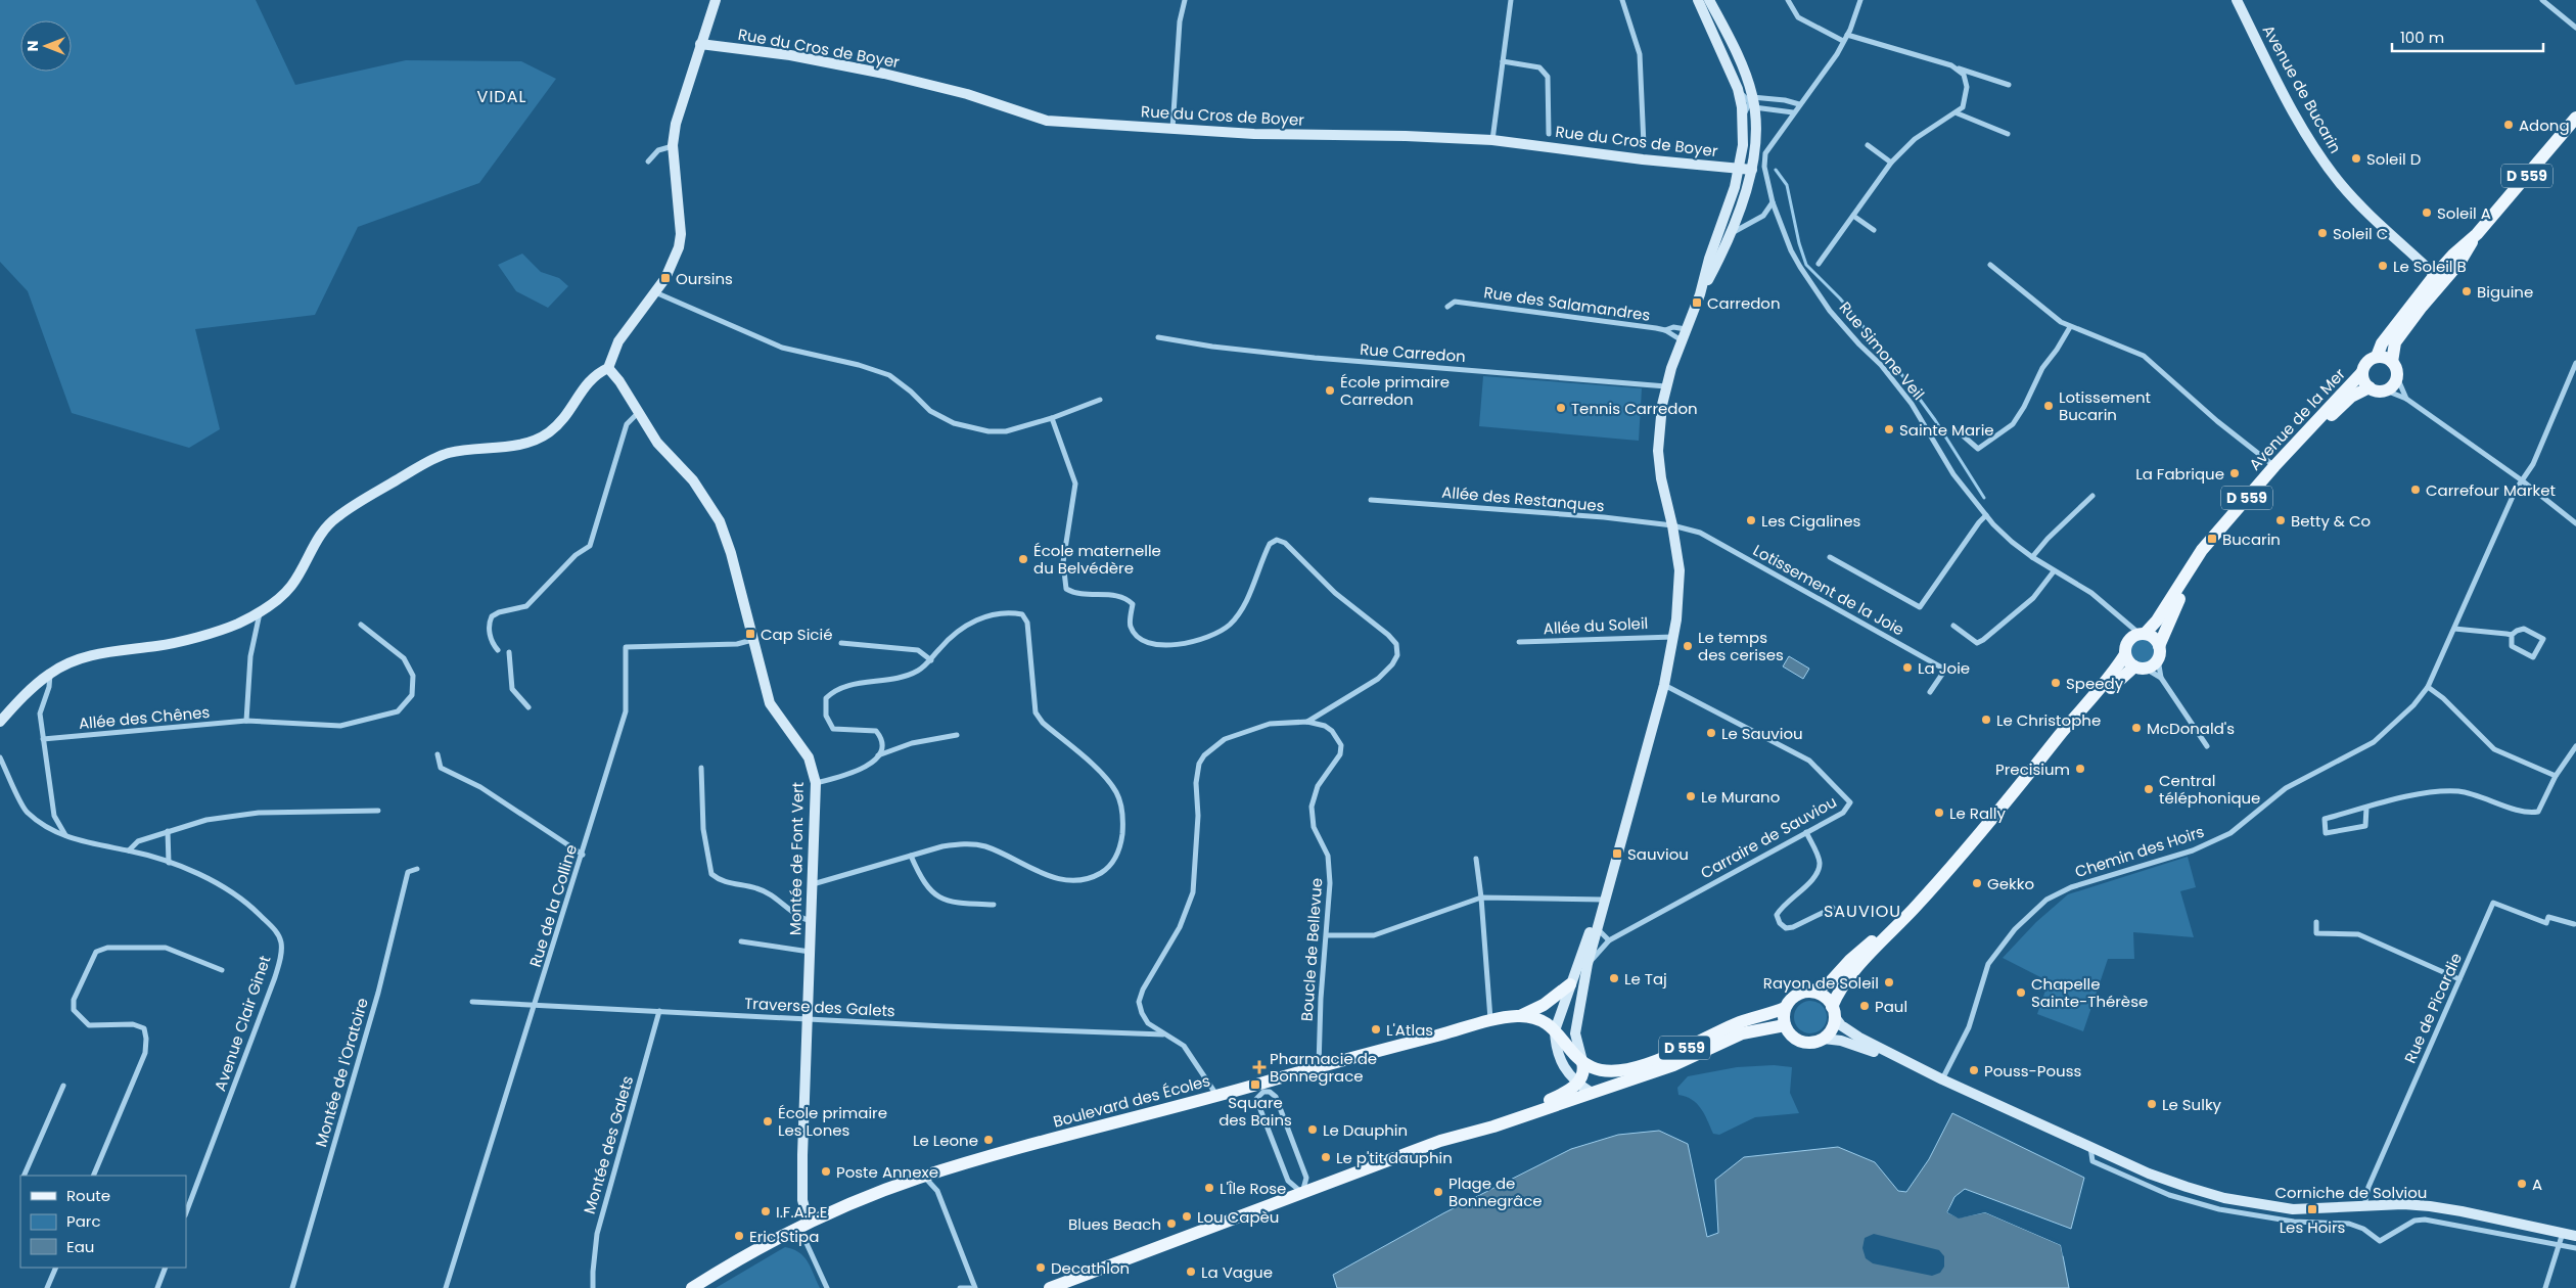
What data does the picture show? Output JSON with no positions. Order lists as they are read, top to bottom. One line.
{"streets":{"main road":["D 559","Avenue de la Mer","Boulevard des Écoles"],"street":["Rue du Cros de Boyer","Avenue de Bucarin","Rue des Salamandres","Rue Simone Veil","Rue Carredon","Allée des Restanques","Lotissement de la Joie","Allée du Soleil","Allée des Chênes","Carraire de Sauviou","Chemin des Hoirs","Montée de Font Vert","Rue de la Colline","Boucle de Bellevue","Traverse des Galets","Rue de Picardie","Avenue Clair Ginet","Montée de l'Oratoire","Montée des Galets","Corniche de Solviou"]},"crossings":[["Avenue de Bucarin","D 559"],["D 559","Avenue de la Mer"],["D 559","Boulevard des Écoles"],["D 559","Corniche de Solviou"],["Rue Simone Veil","Avenue de la Mer"],["Allée des Restanques","Lotissement de la Joie"],["Chemin des Hoirs","Corniche de Solviou"],["Montée de Font Vert","Rue de la Colline"],["Montée de Font Vert","Traverse des Galets"],["Montée de Font Vert","Boulevard des Écoles"],["Rue de la Colline","Traverse des Galets"],["Boucle de Bellevue","Traverse des Galets"],["Boucle de Bellevue","Boulevard des Écoles"],["Traverse des Galets","Montée des Galets"],["Rue de Picardie","Corniche de Solviou"]],"districts":["VIDAL","SAUVIOU"],"places":{"other":["Adong","Soleil D","Soleil A","Soleil C","Le Soleil B","Biguine","École primaire Carredon","Lotissement Bucarin","Tennis Carredon","Sainte Marie","La Fabrique","Carrefour Market","Les Cigalines","Betty & Co","École maternelle du Belvédère","Le temps des cerises","La Joie","Speedy","Le Christophe","McDonald's","Le Sauviou","Precisium","Central téléphonique","Le Murano","Le Rally","Gekko","Le Taj","Rayon de Soleil","Chapelle Sainte-Thérèse","Paul","L'Atlas","Pouss-Pouss","Le Sulky","École primaire Les Lones","Le Dauphin","Le Leone","Le p'tit dauphin","Poste Annexe","A","L'Île Rose","Plage de Bonnegrâce","I.F.A.P.E","Lou Capèu","Blues Beach","Eric Stipa","Decathlon","La Vague"],"transit":["Oursins","Carredon","Bucarin","Cap Sicié","Sauviou","Square des Bains","Les Hoirs"],"health":["Pharmacie de Bonnegrace"]},"legend":["Route","Parc","Eau"],"scale_bar":"100 m","north":"left"}
